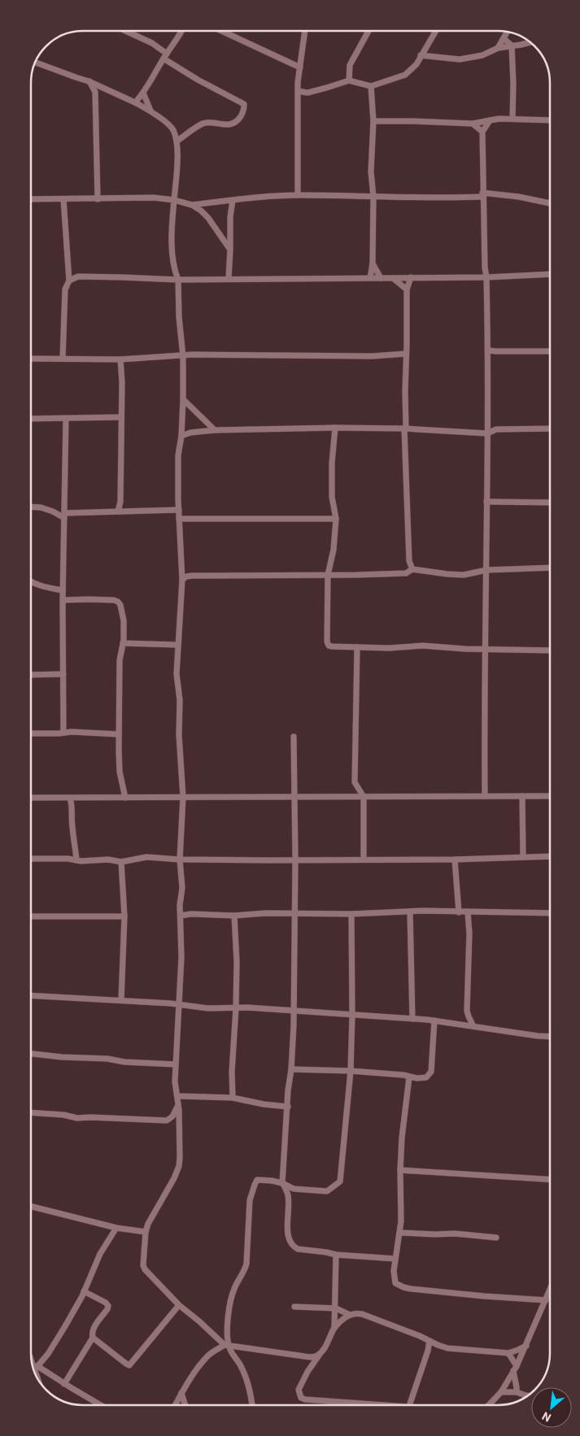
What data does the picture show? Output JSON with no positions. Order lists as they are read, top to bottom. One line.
{"north":"bottom left"}
